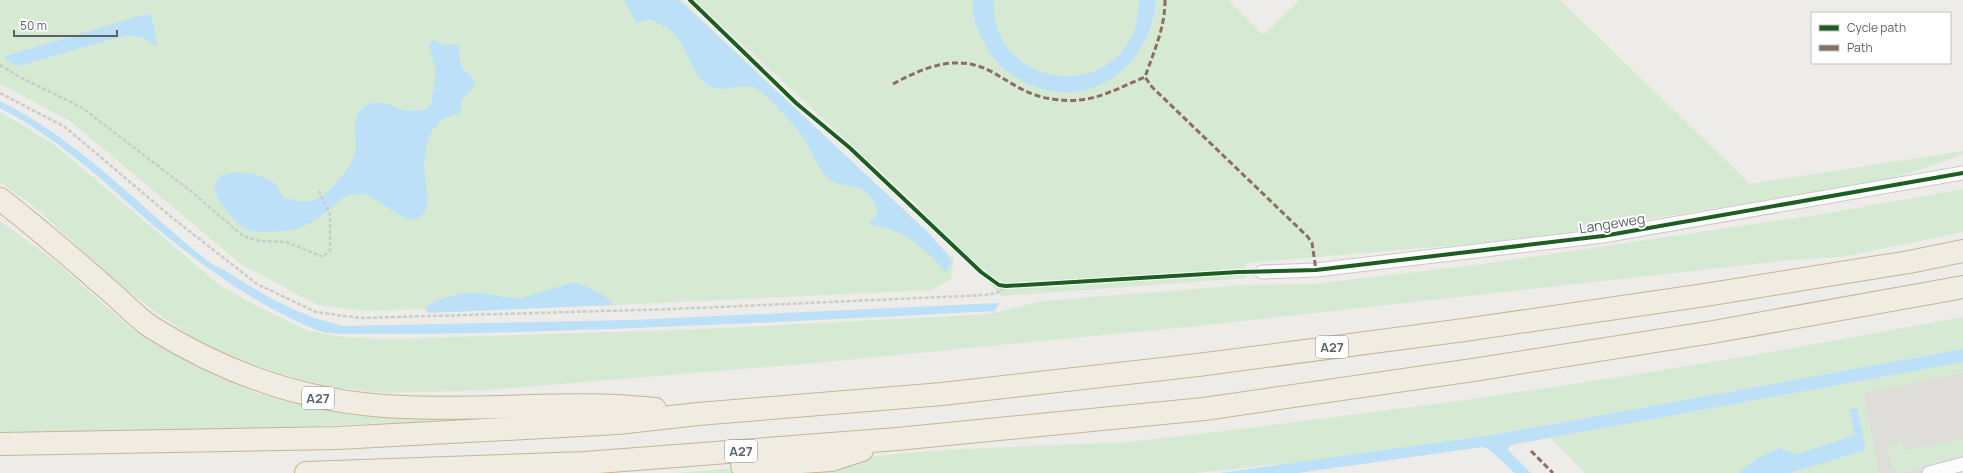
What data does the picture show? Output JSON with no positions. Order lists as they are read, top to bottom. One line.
{"streets":{"highway":["A27"],"street":["Langeweg"]},"legend":["Cycle path","Path"],"scale_bar":"50 m"}
